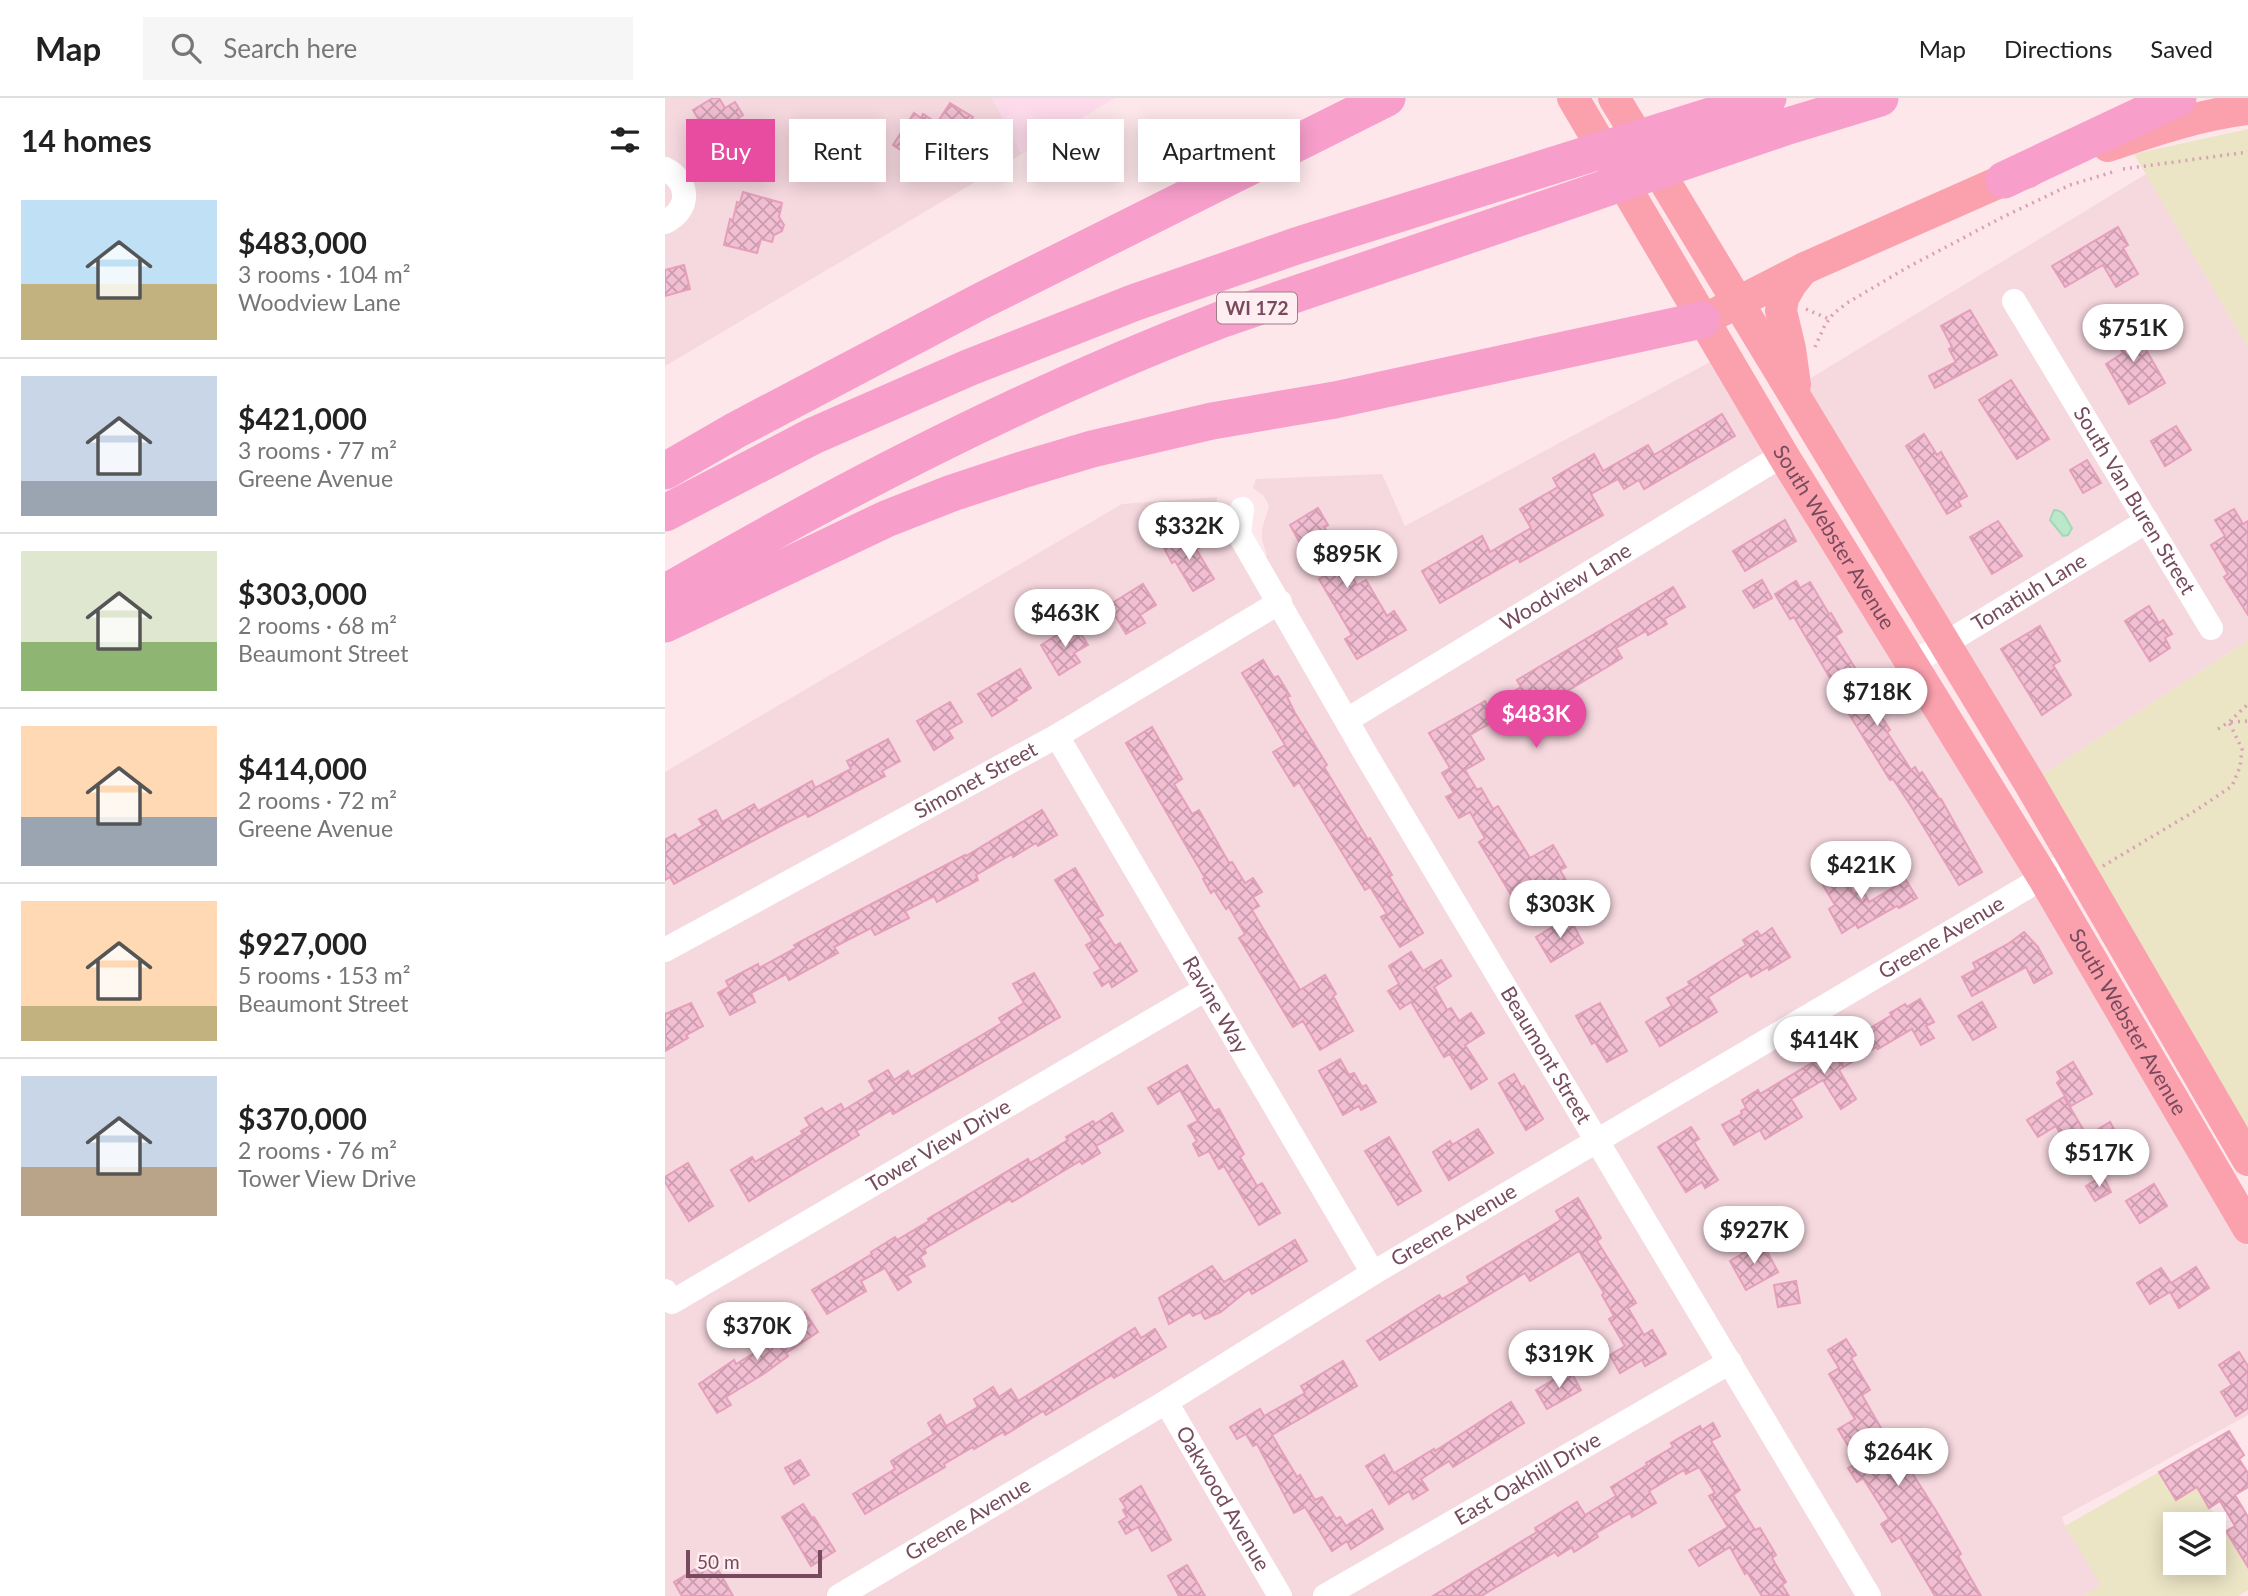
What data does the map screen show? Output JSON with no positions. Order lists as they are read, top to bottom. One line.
{"streets":{"highway":["WI 172"],"main road":["South Webster Avenue"],"street":["South Van Buren Street","Woodview Lane","Tonatiuh Lane","Simonet Street","Greene Avenue","Ravine Way","Beaumont Street","Tower View Drive","East Oakhill Drive","Oakwood Avenue"]},"crossings":[["South Van Buren Street","Tonatiuh Lane"],["South Webster Avenue","Woodview Lane"],["South Webster Avenue","Tonatiuh Lane"],["South Webster Avenue","Greene Avenue"],["Woodview Lane","Beaumont Street"],["Simonet Street","Ravine Way"],["Simonet Street","Beaumont Street"],["Greene Avenue","Ravine Way"],["Greene Avenue","Beaumont Street"],["Greene Avenue","Oakwood Avenue"],["Ravine Way","Tower View Drive"],["Beaumont Street","East Oakhill Drive"]],"scale_bar":"50 m","page":{"header":"Map","search":"Search here","nav":["Map","Directions","Saved"],"heading":"14 homes","chip":["Buy","Rent","Filters","New","Apartment"],"list":[{"name":"$483,000","note":"3 rooms · 104 m² · Woodview Lane"},{"name":"$421,000","note":"3 rooms · 77 m² · Greene Avenue"},{"name":"$303,000","note":"2 rooms · 68 m² · Beaumont Street"},{"name":"$414,000","note":"2 rooms · 72 m² · Greene Avenue"},{"name":"$927,000","note":"5 rooms · 153 m² · Beaumont Street"},{"name":"$370,000","note":"2 rooms · 76 m² · Tower View Drive"}],"price":["$751K","$332K","$895K","$463K","$718K","$483K","$421K","$303K","$414K","$517K","$927K","$370K","$319K","$264K"],"scale":"50 m"}}
